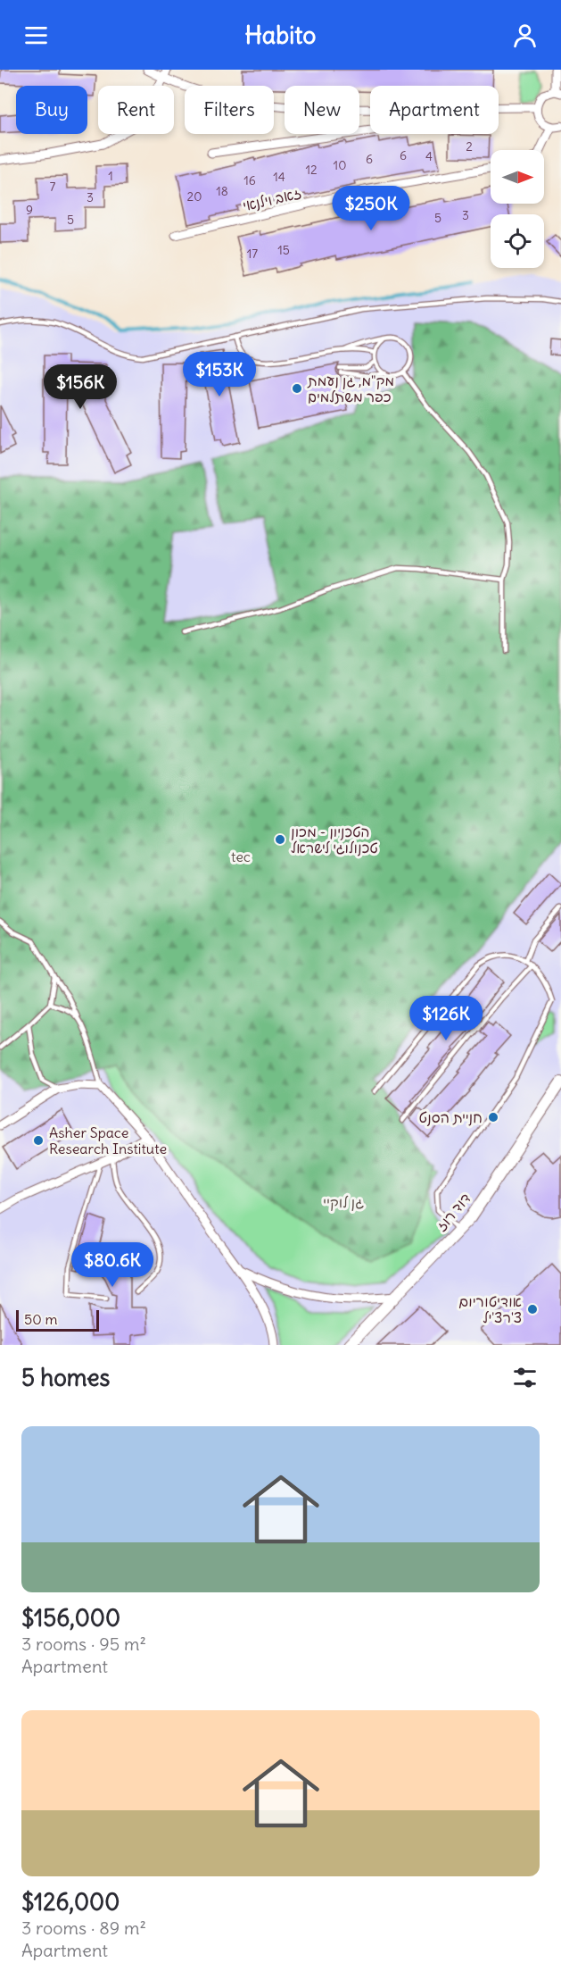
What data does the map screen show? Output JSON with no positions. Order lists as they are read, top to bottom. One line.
{"streets":{"street":["זאב וילנאי","דוד רוז"]},"parks":["tec","גן לוקיי"],"places":["מק\"מ, גן נעמת כפר משתלמים","הטכניון - מכון טכנולוגי לישראל","חניית הסנט","Asher Space Research Institute","אודיטוריום צ'רצ'יל"],"house_numbers":["2","6","4","6","10","12","1","14","16","7","18","20","3","9","3","5","5","15","17"],"scale_bar":"50 m","north":"right","page":{"header":"Habito","chip":["Buy","Rent","Filters","New","Apartment"],"price":["$250K","$153K","$156K","$126K","$80.6K"],"scale":"50 m","heading":"5 homes","list":[{"name":"$156,000","note":"3 rooms · 95 m² · Apartment"},{"name":"$126,000","note":"3 rooms · 89 m² · Apartment"}]}}
